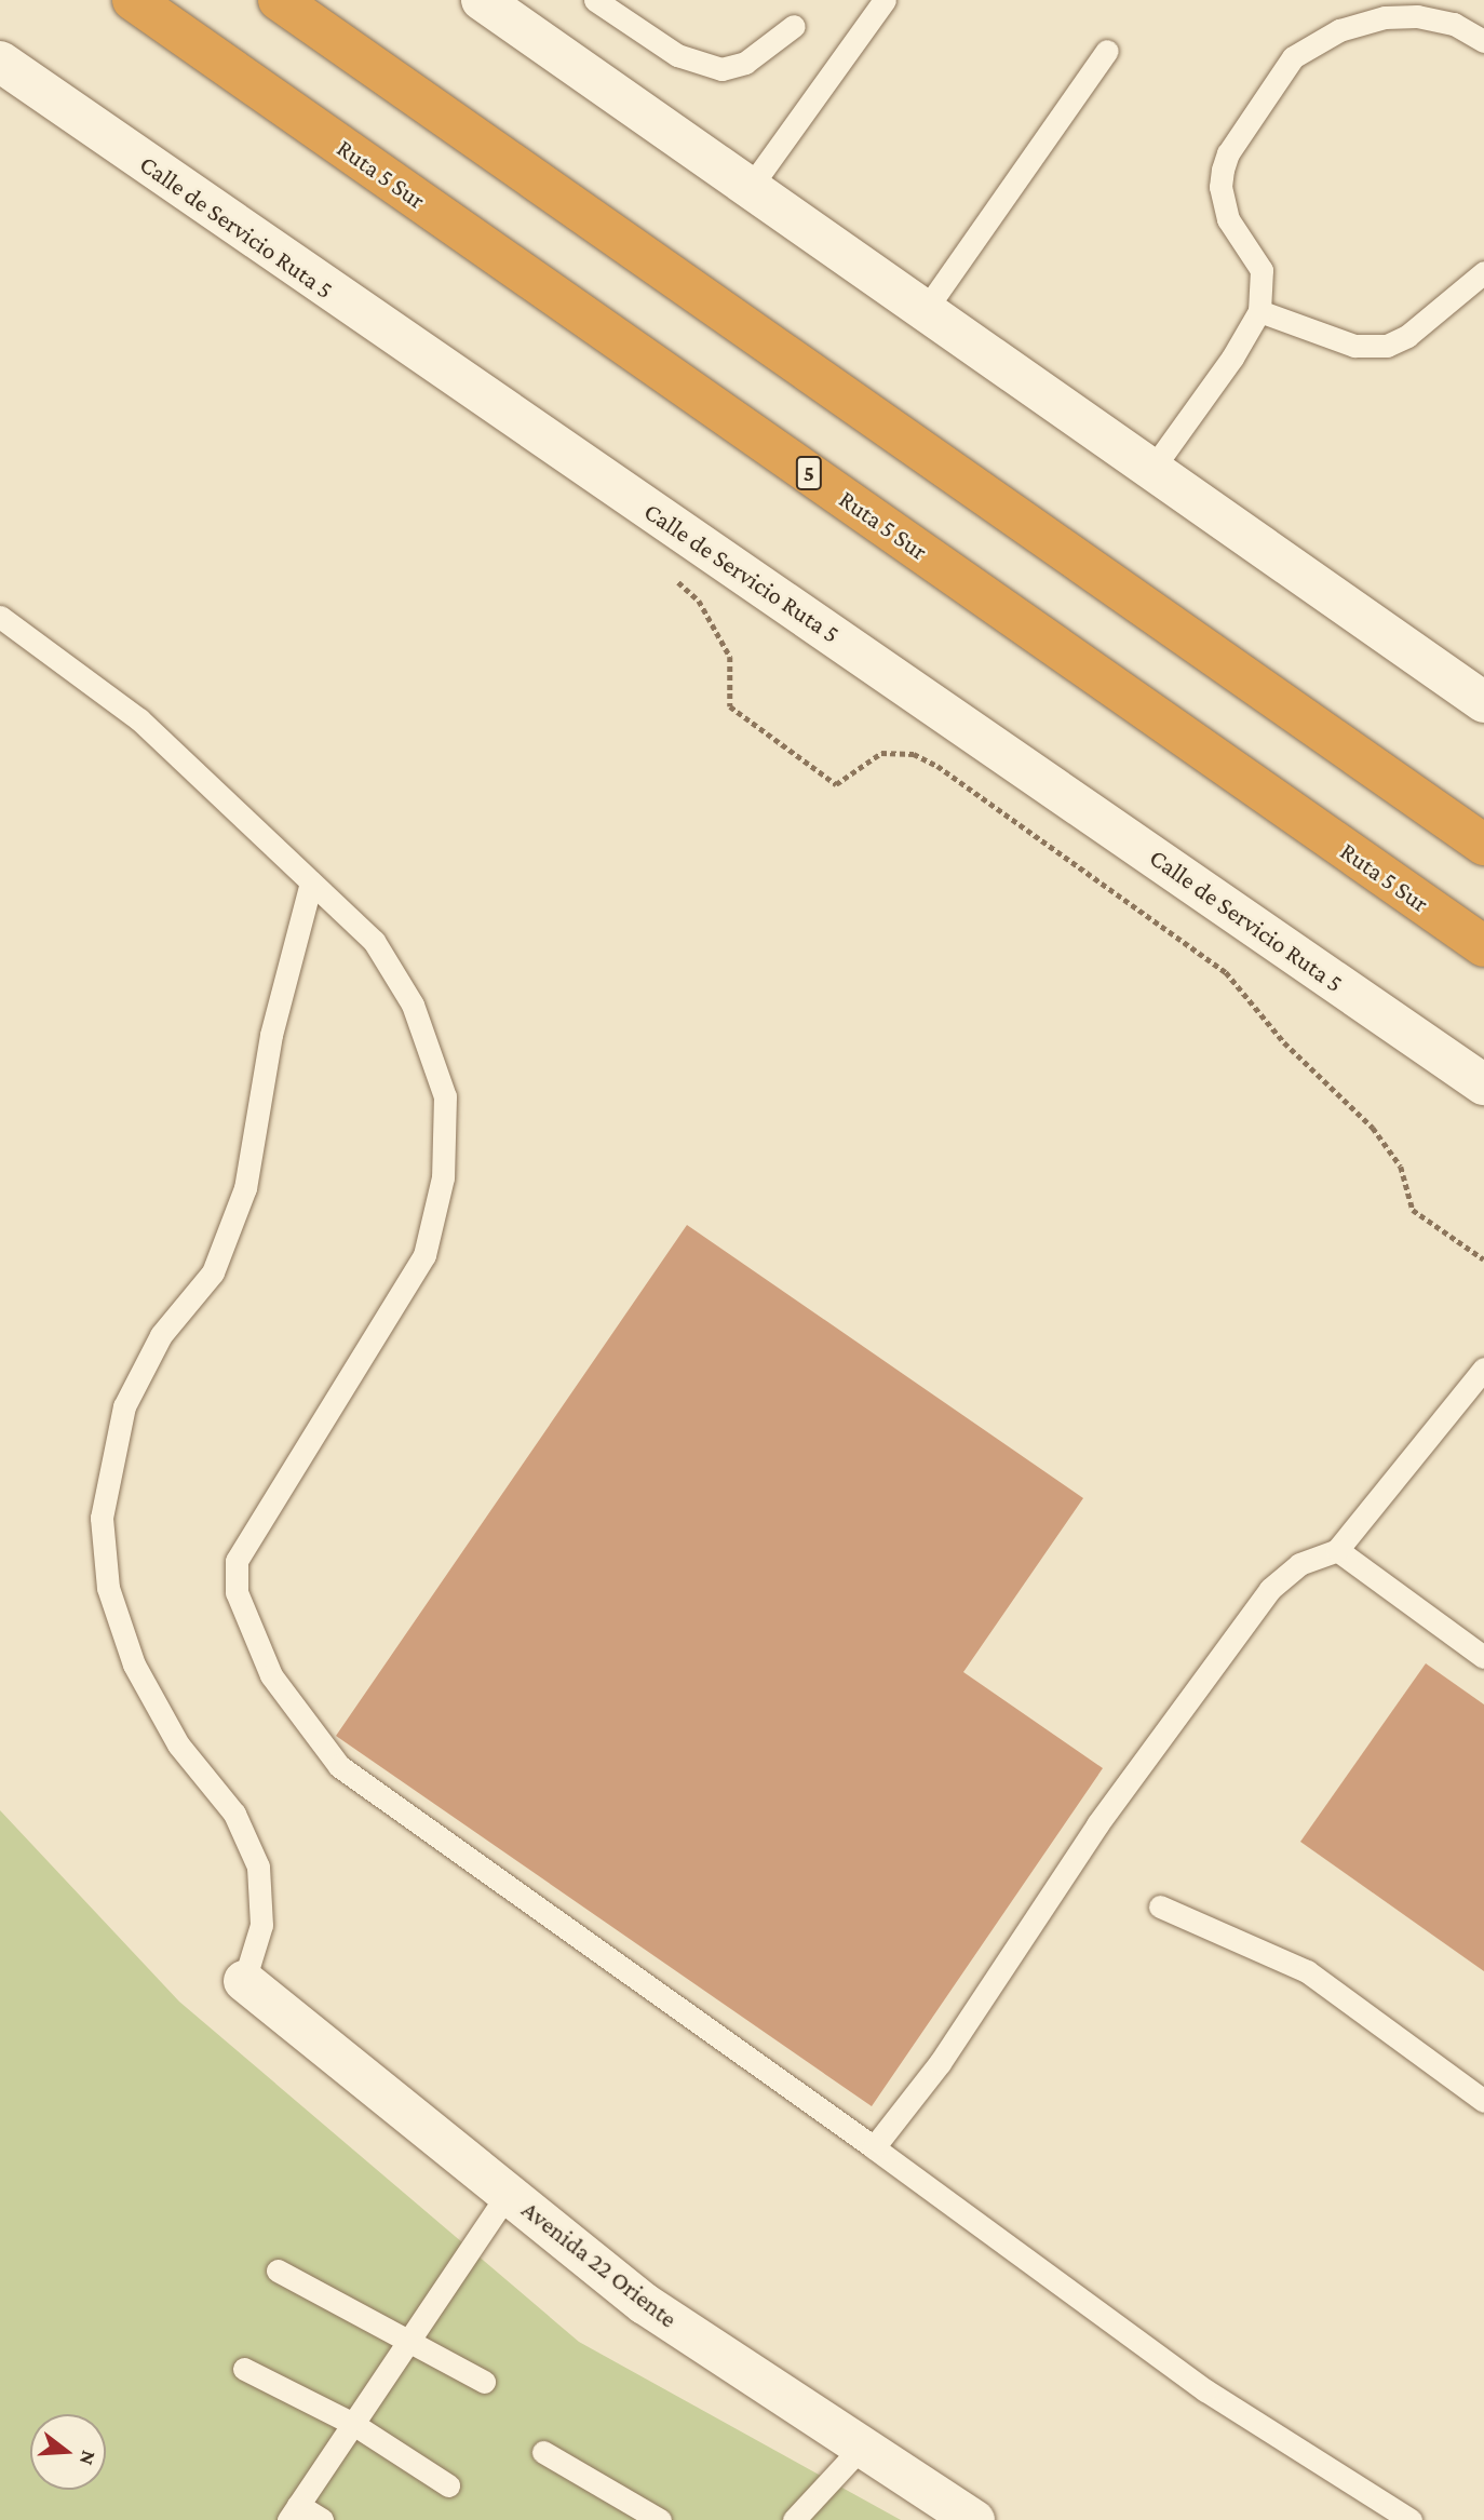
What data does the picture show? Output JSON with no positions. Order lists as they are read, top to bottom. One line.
{"streets":{"highway":["Ruta 5 Sur","5"],"street":["Calle de Servicio Ruta 5","Avenida 22 Oriente"]},"north":"right"}
